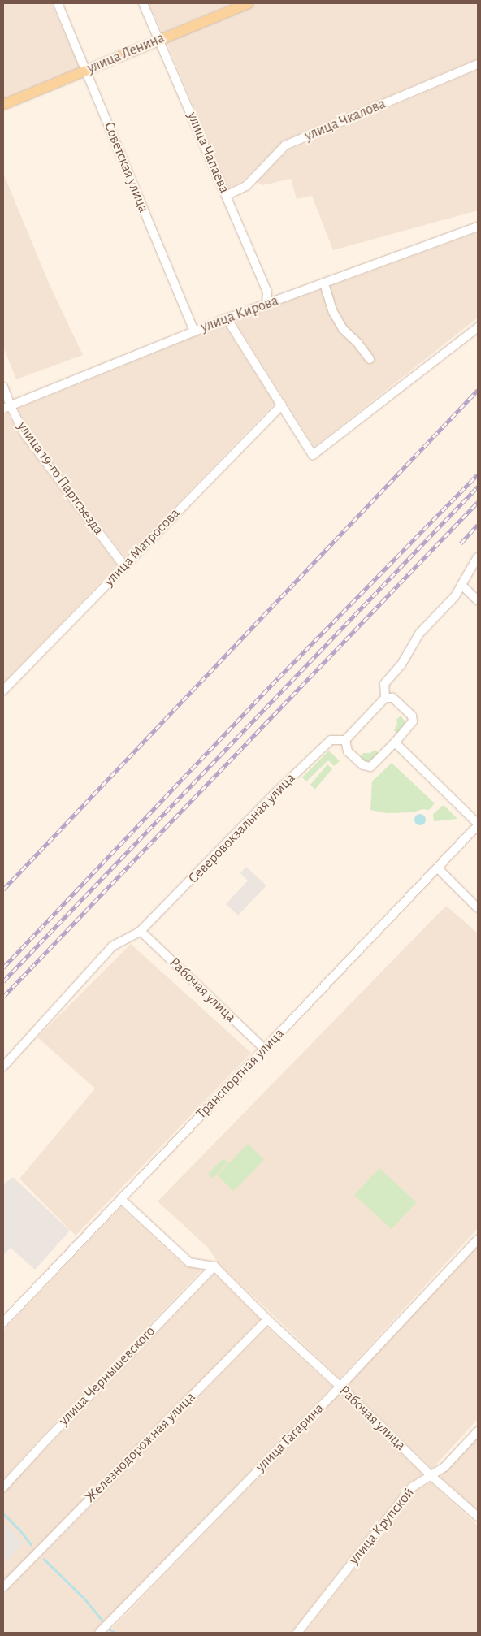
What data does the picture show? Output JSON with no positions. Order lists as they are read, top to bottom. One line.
{"streets":{"main road":["улица Ленина"],"street":["улица Чкалова","улица Чапаева","Советская улица","улица Кирова","улица 19-го Партсъезда","улица Матросова","Северовокзальная улица","Рабочая улица","Транспортная улица","улица Чернышевского","улица Гагарина","Железнодорожная улица","улица Крупской"]},"crossings":[["улица Ленина","улица Чапаева"],["улица Ленина","Советская улица"],["улица Чкалова","улица Чапаева"],["улица Чапаева","улица Кирова"],["Советская улица","улица Кирова"],["улица Кирова","улица 19-го Партсъезда"],["улица 19-го Партсъезда","улица Матросова"],["Северовокзальная улица","Рабочая улица"],["Рабочая улица","Транспортная улица"],["Рабочая улица","улица Гагарина"],["Рабочая улица","Железнодорожная улица"],["Рабочая улица","улица Крупской"]]}
